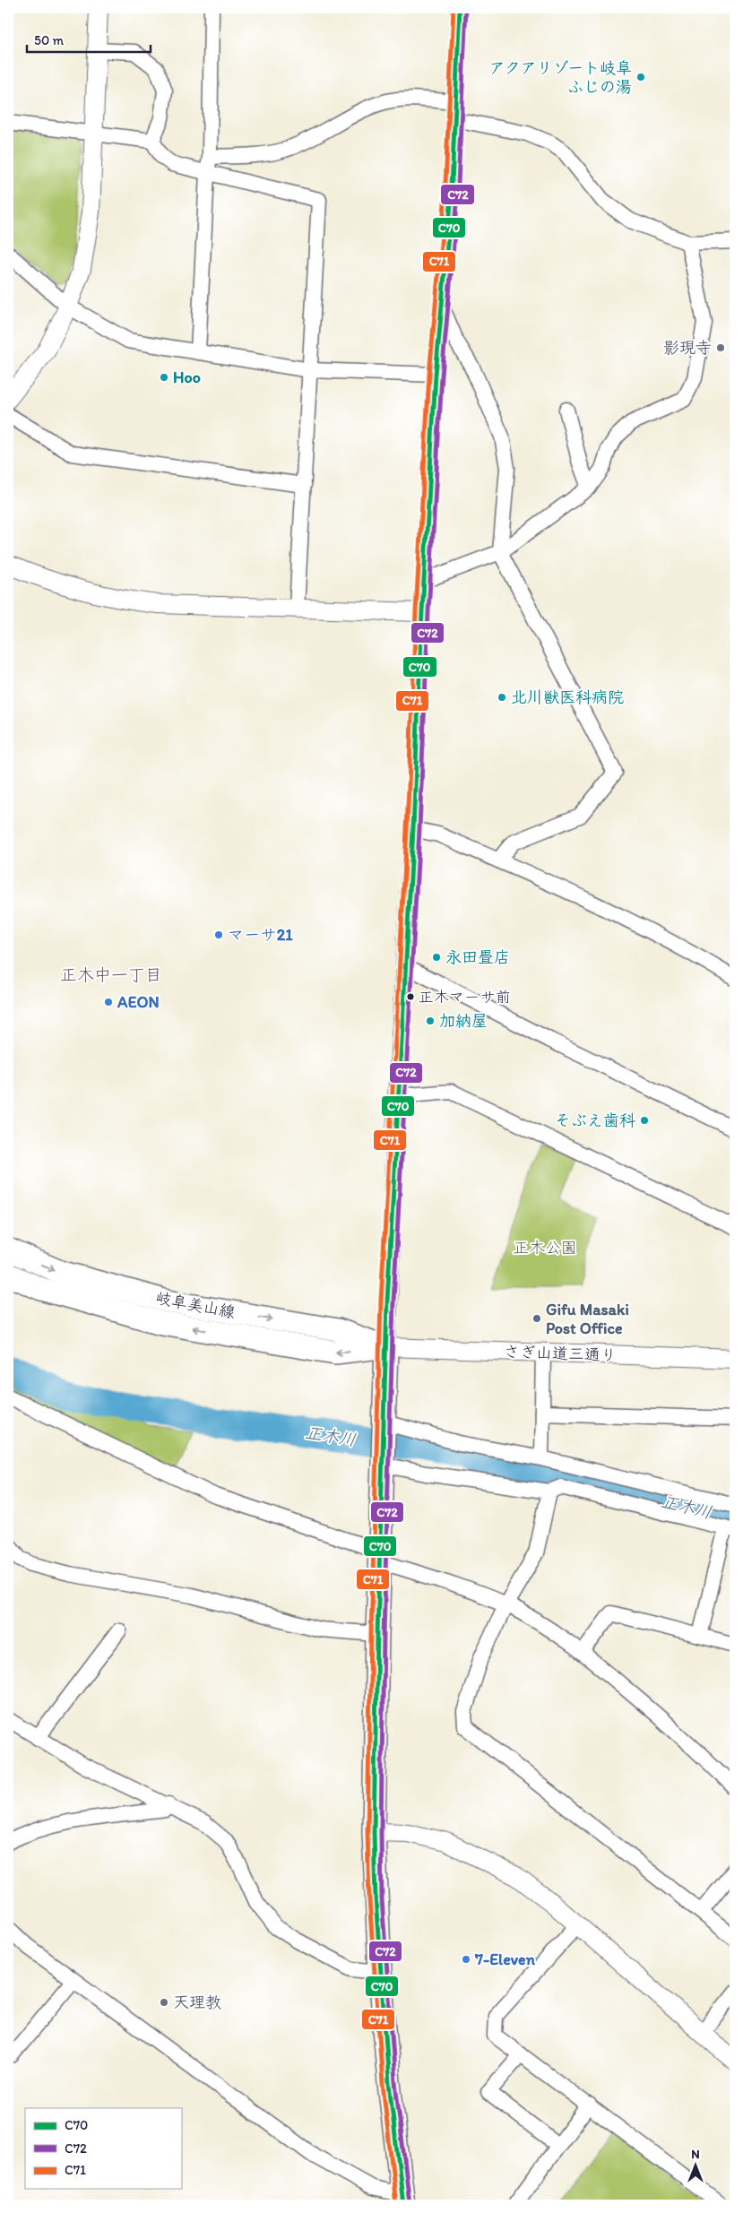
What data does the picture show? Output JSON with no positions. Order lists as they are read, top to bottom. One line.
{"streets":{"main road":["岐阜美山線"],"street":["さぎ山道三通り"]},"crossings":[["岐阜美山線","さぎ山道三通り"]],"districts":["正木中一丁目"],"water":["正木川"],"parks":["正木公園"],"places":["アクアリゾート岐阜 ふじの湯","影現寺","Hoo","北川獣医科病院","マーサ21","永田畳店","正木マーサ前","AEON","加納屋","そぶえ歯科","Gifu Masaki Post Office","7-Eleven","天理教"],"lines":["transit line C70","transit line C72","transit line C71"],"legend":["C70","C72","C71"],"scale_bar":"50 m","north":"top"}
